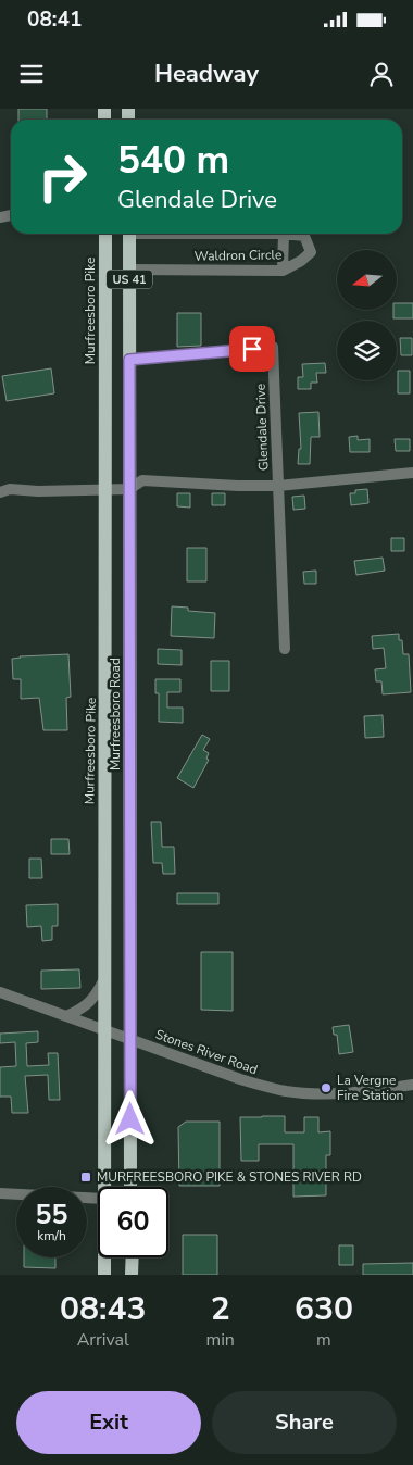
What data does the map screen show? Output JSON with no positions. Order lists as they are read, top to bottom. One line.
{"streets":{"main road":["US 41","Murfreesboro Pike","Murfreesboro Road"],"street":["Waldron Circle","Glendale Drive","Stones River Road"]},"crossings":[["Waldron Circle","Murfreesboro Road"],["Murfreesboro Pike","Stones River Road"],["Glendale Drive","Murfreesboro Road"],["Murfreesboro Road","Stones River Road"]],"places":{"other":["La Vergne Fire Station"],"transit":["MURFREESBORO PIKE & STONES RIVER RD"]},"north":"left","page":{"status":"08:41","header":"Headway","turn":["540 m","Glendale Drive"],"speed":"55 km/h","limit":"60","eta":["08:43","Arrival","2","min","630","m"],"buttons":["Exit","Share"]}}
